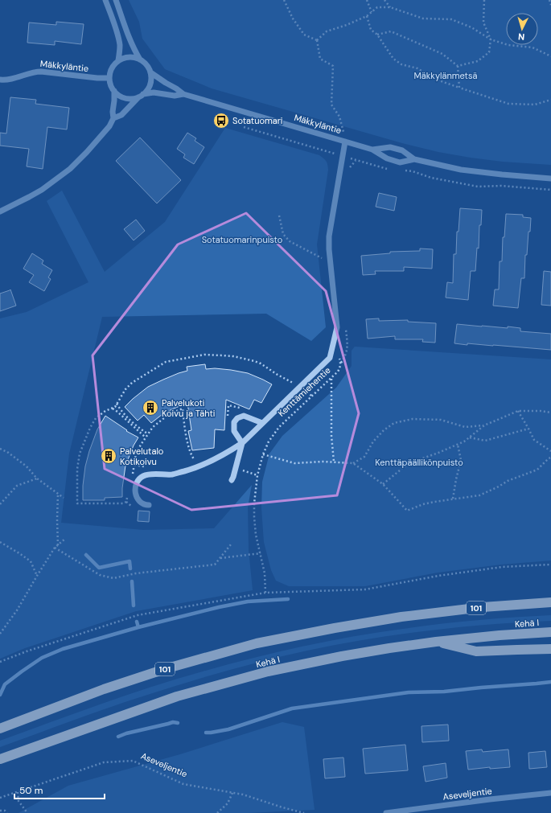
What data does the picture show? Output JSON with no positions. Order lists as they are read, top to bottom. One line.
{"streets":{"highway":["101","Kehä I"],"street":["Mäkkyläntie","Aseveljentie"],"path":["Kenttämiehentie"]},"parks":["Mäkkylänmetsä","Sotatuomarinpuisto","Kenttäpäällikönpuisto"],"places":{"bus stop":["Sotatuomari"],"building":["Palvelukoti Koivu ja Tähti","Palvelutalo Kotikoivu"]},"scale_bar":"50 m","north":"bottom"}
